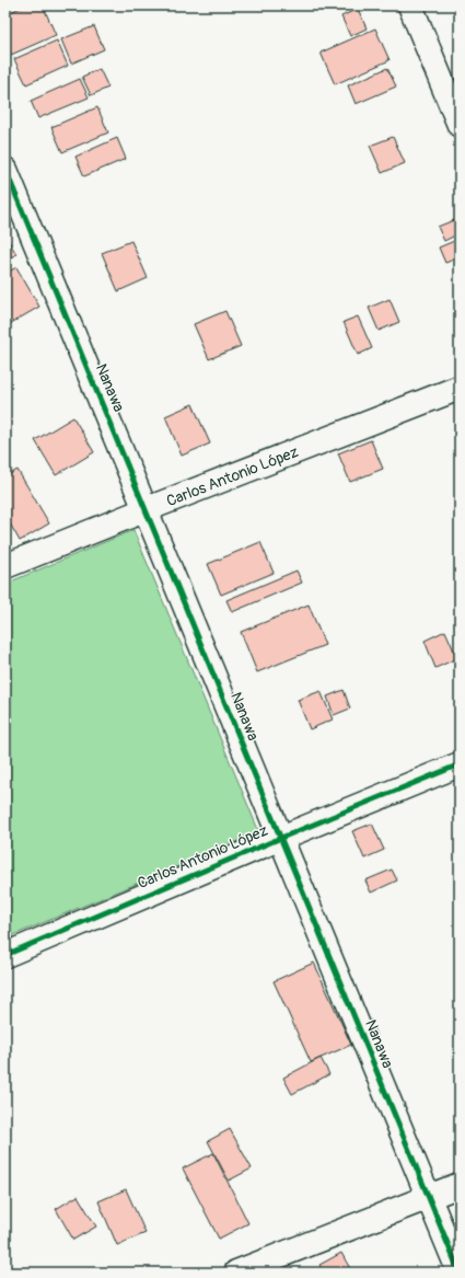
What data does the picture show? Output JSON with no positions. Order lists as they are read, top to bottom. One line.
{"streets":{"street":["Nanawa","Carlos Antonio López"]},"crossings":[["Nanawa","Carlos Antonio López"]]}
